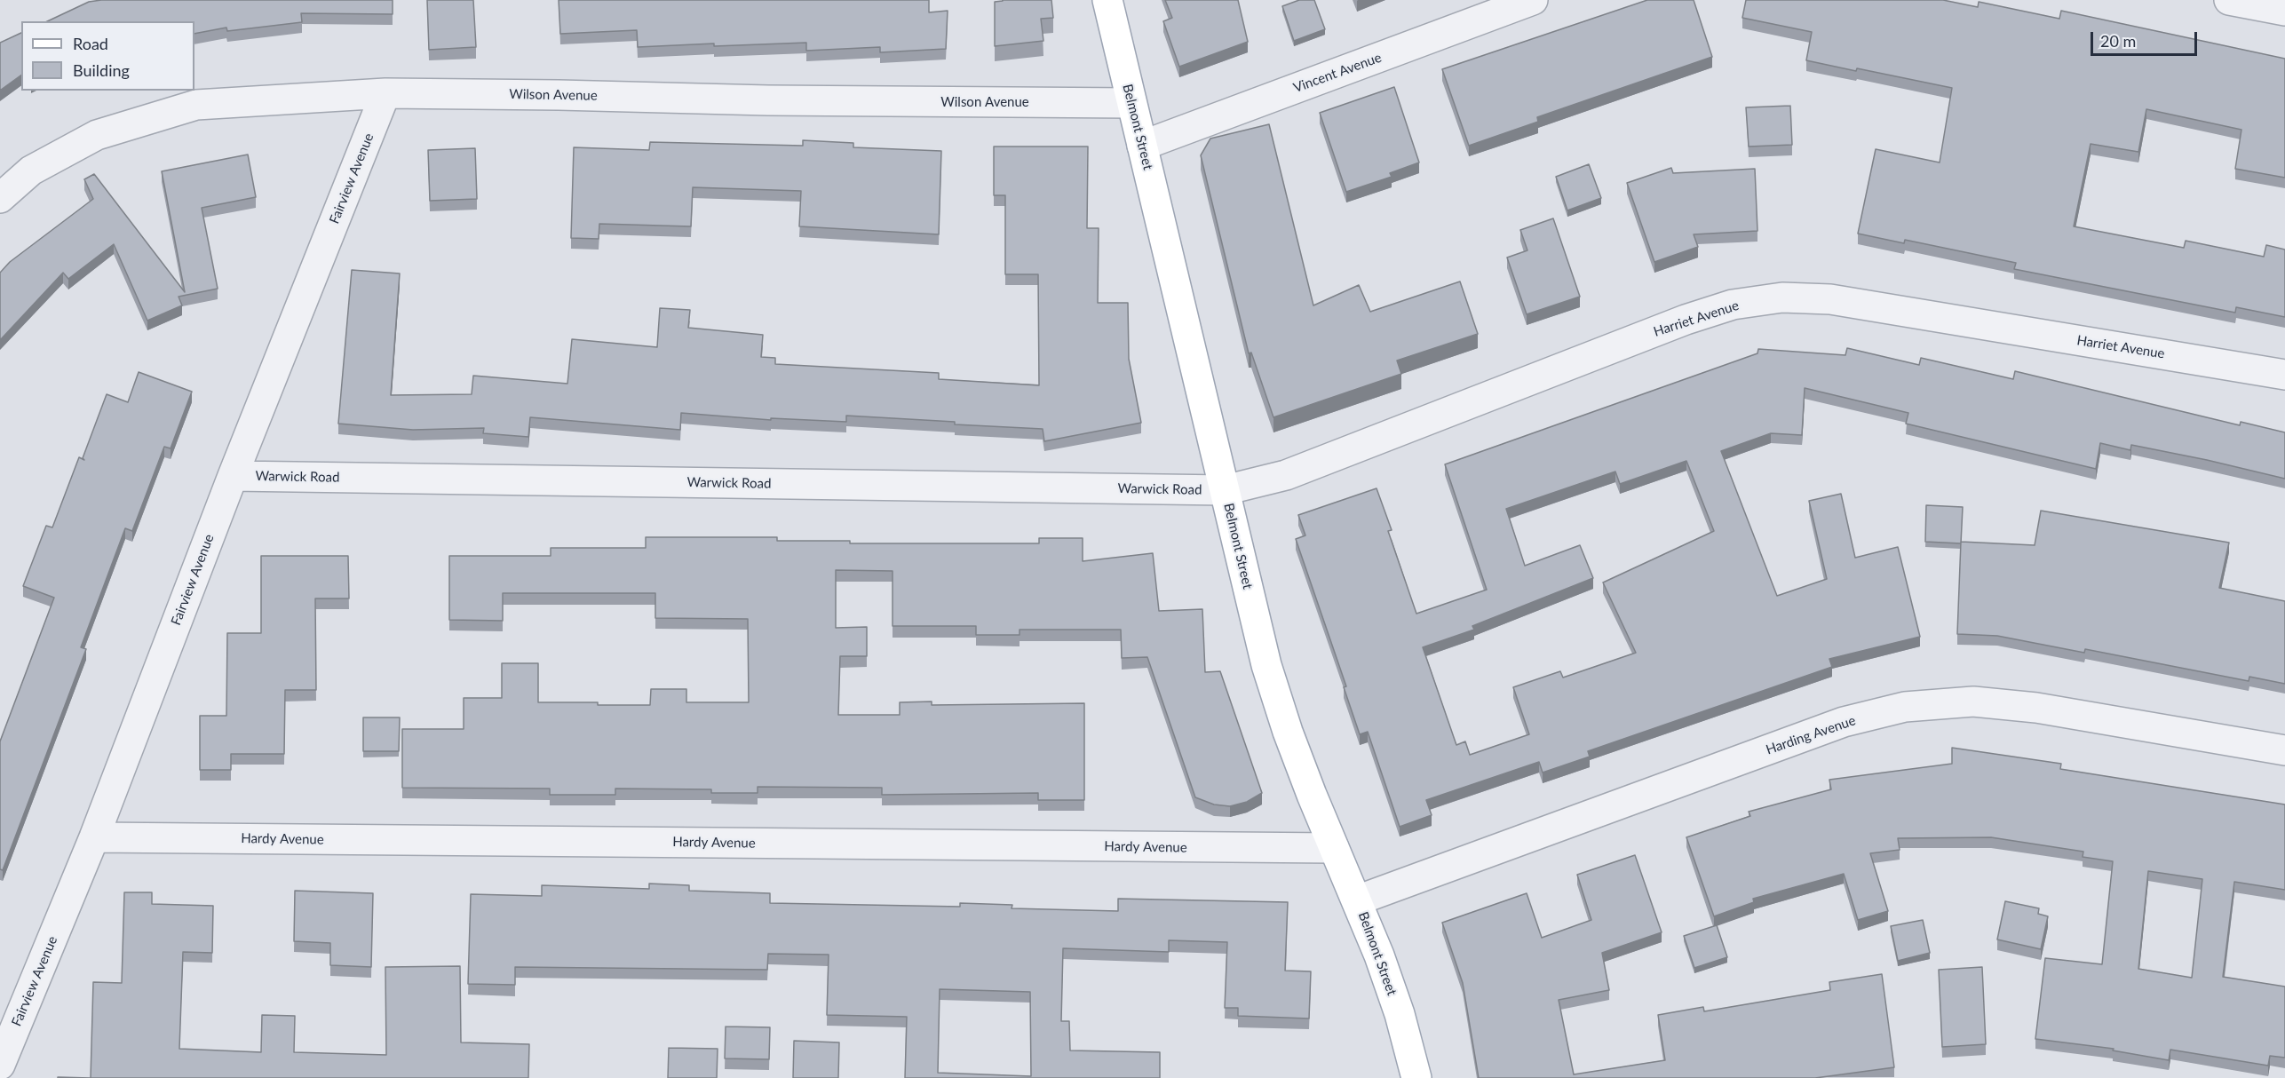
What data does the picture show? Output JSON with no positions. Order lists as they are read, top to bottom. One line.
{"streets":{"main road":["Belmont Street"],"street":["Vincent Avenue","Wilson Avenue","Fairview Avenue","Harriet Avenue","Warwick Road","Harding Avenue","Hardy Avenue"]},"crossings":[["Vincent Avenue","Belmont Street"],["Wilson Avenue","Belmont Street"],["Wilson Avenue","Fairview Avenue"],["Belmont Street","Harriet Avenue"],["Belmont Street","Warwick Road"],["Belmont Street","Harding Avenue"],["Belmont Street","Hardy Avenue"],["Fairview Avenue","Warwick Road"],["Fairview Avenue","Hardy Avenue"],["Harriet Avenue","Warwick Road"]],"legend":["Road","Building"],"scale_bar":"20 m"}
